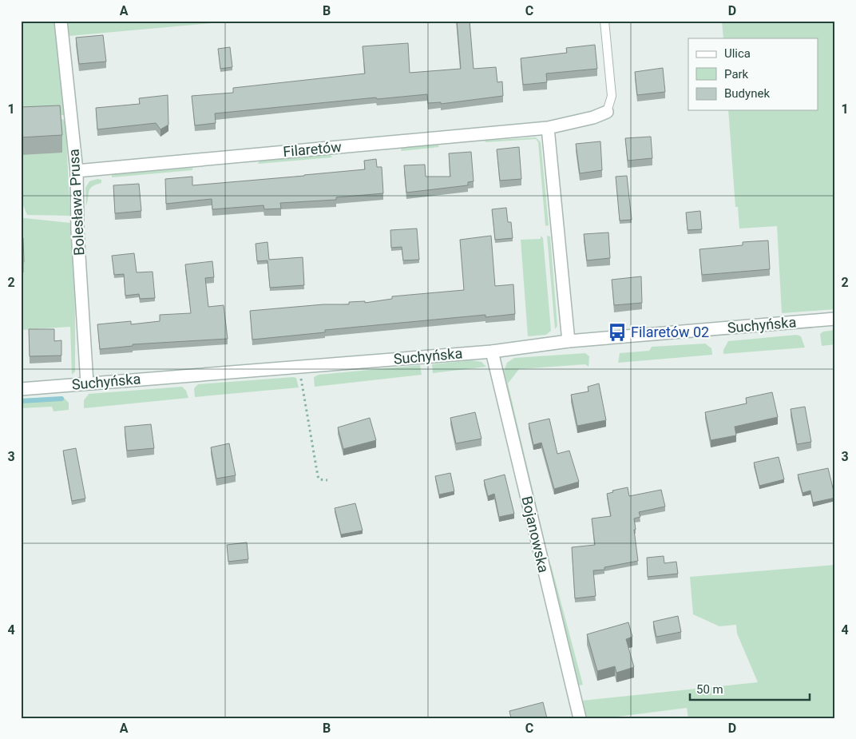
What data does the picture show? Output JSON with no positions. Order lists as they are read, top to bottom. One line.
{"streets":{"street":["Filaretów","Bolesława Prusa","Suchyńska","Bojanowska"]},"crossings":[["Filaretów","Bolesława Prusa"],["Bolesława Prusa","Suchyńska"],["Suchyńska","Bojanowska"]],"places":{"bus stop":["Filaretów 02"]},"legend":["Ulica","Park","Budynek"],"scale_bar":"50 m","grid":{"columns":["A","B","C","D"],"rows":["1","2","3","4"]}}
